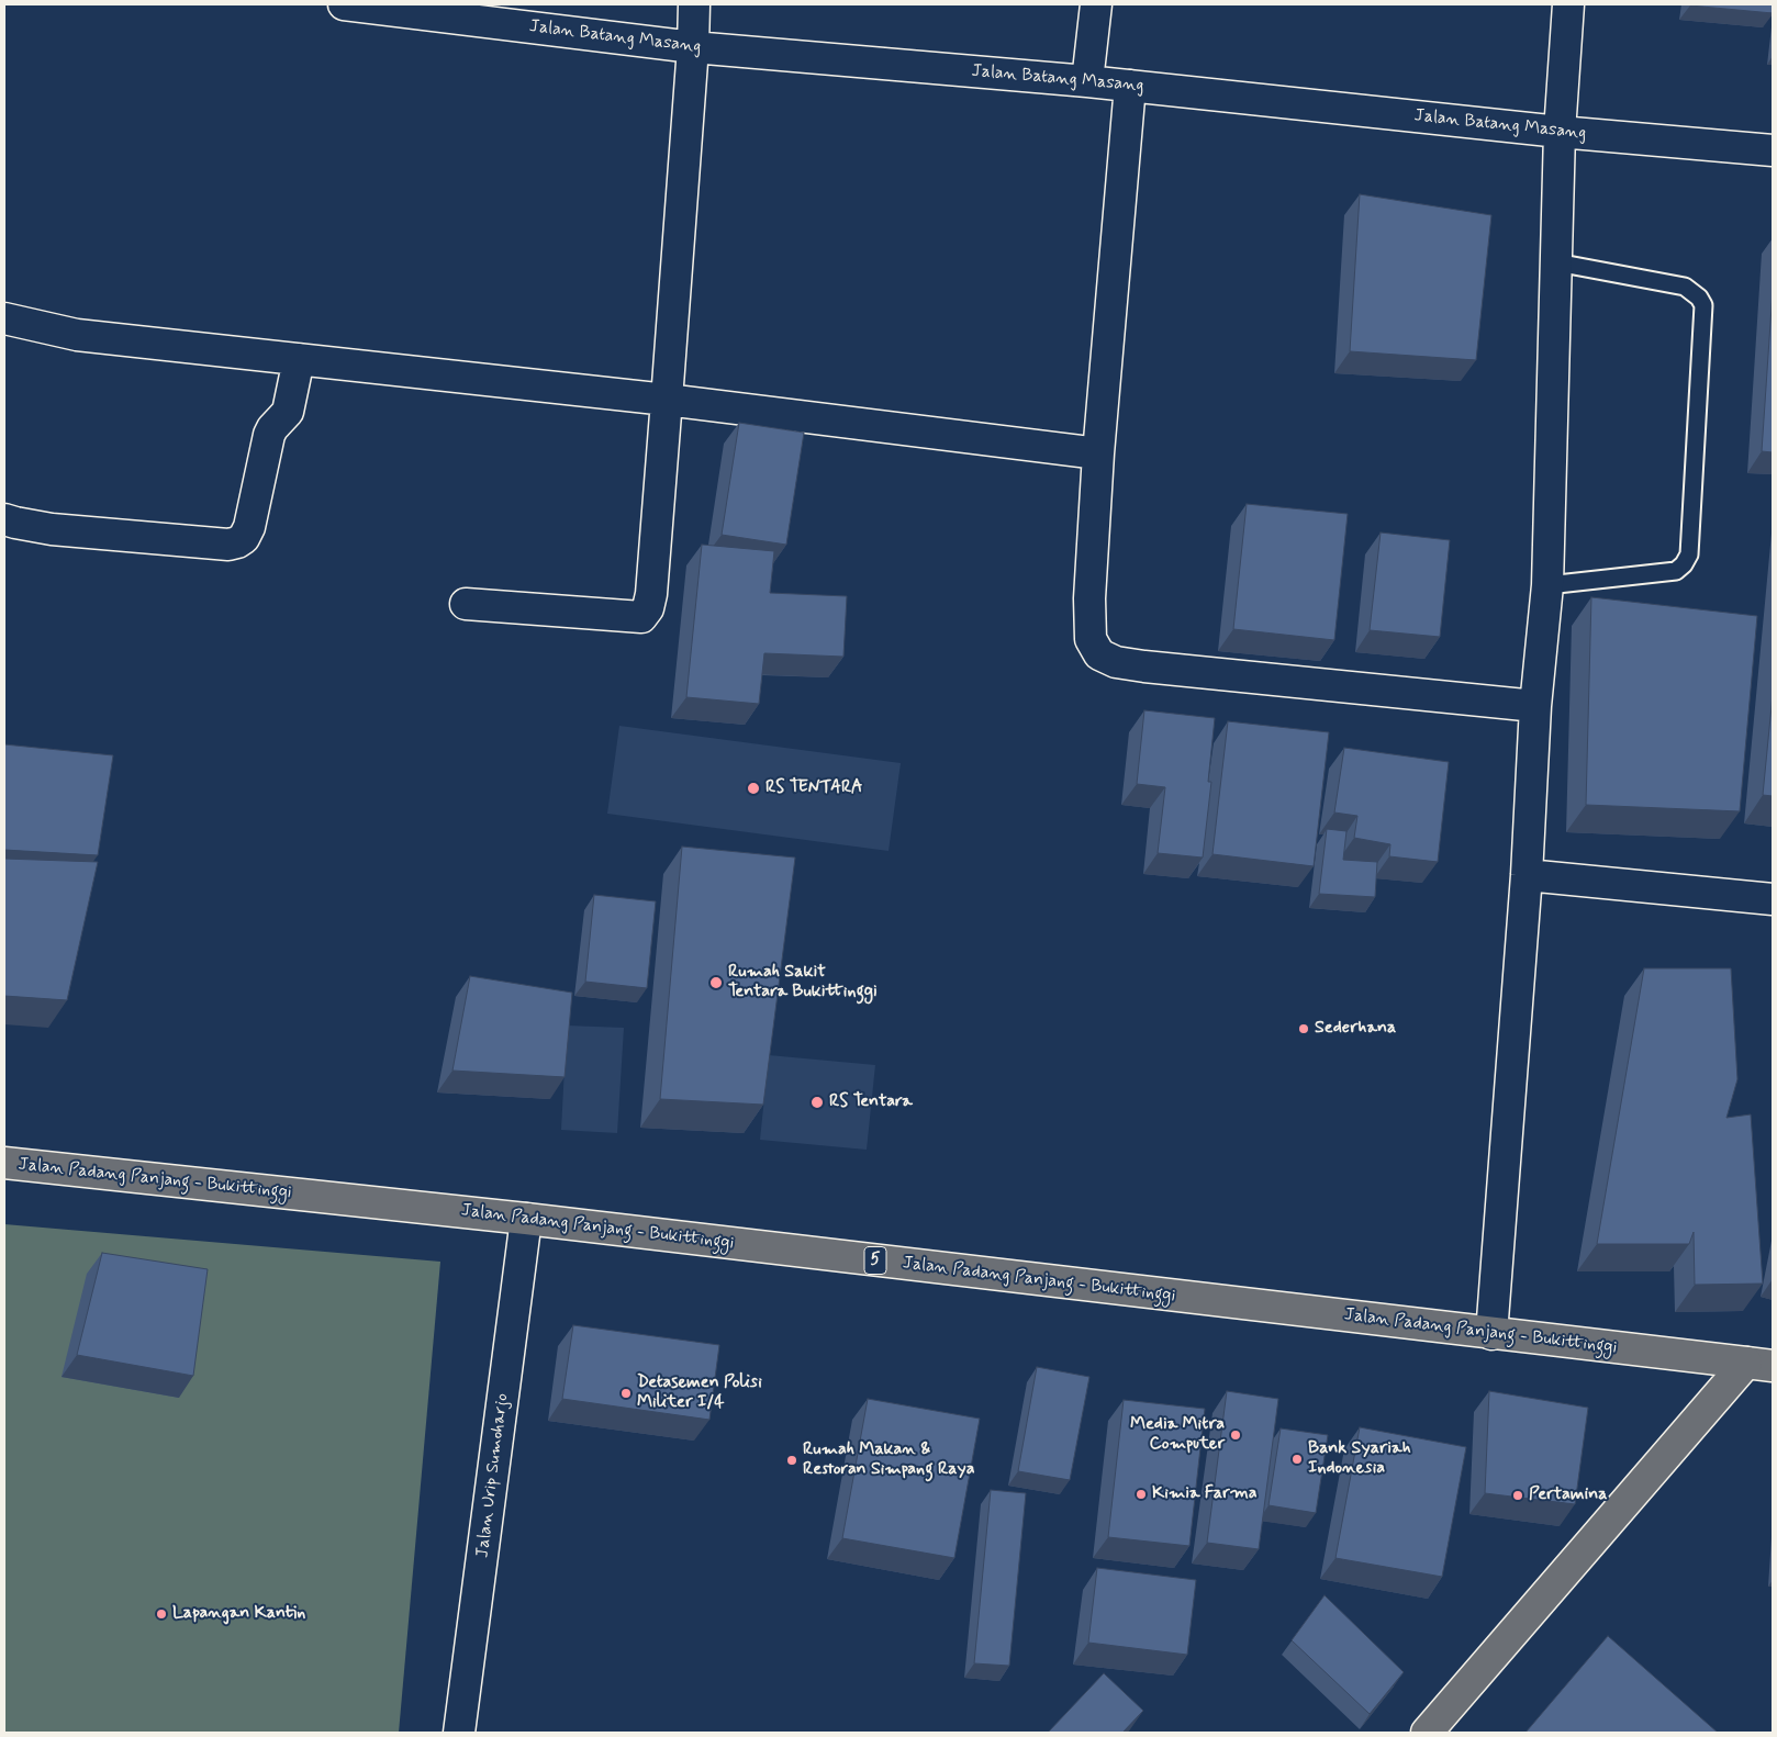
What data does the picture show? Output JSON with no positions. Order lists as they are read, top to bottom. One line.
{"streets":{"highway":["Jalan Padang Panjang - Bukittinggi","5"],"street":["Jalan Batang Masang","Jalan Urip Sumoharjo"]},"crossings":[["Jalan Padang Panjang - Bukittinggi","Jalan Urip Sumoharjo"]],"places":["RS TENTARA","Rumah Sakit Tentara Bukittinggi","Sederhana","RS Tentara","Detasemen Polisi Militer I/4","Media Mitra Computer","Bank Syariah Indonesia","Rumah Makan & Restoran Simpang Raya","Kimia Farma","Pertamina","Lapangan Kantin"]}
